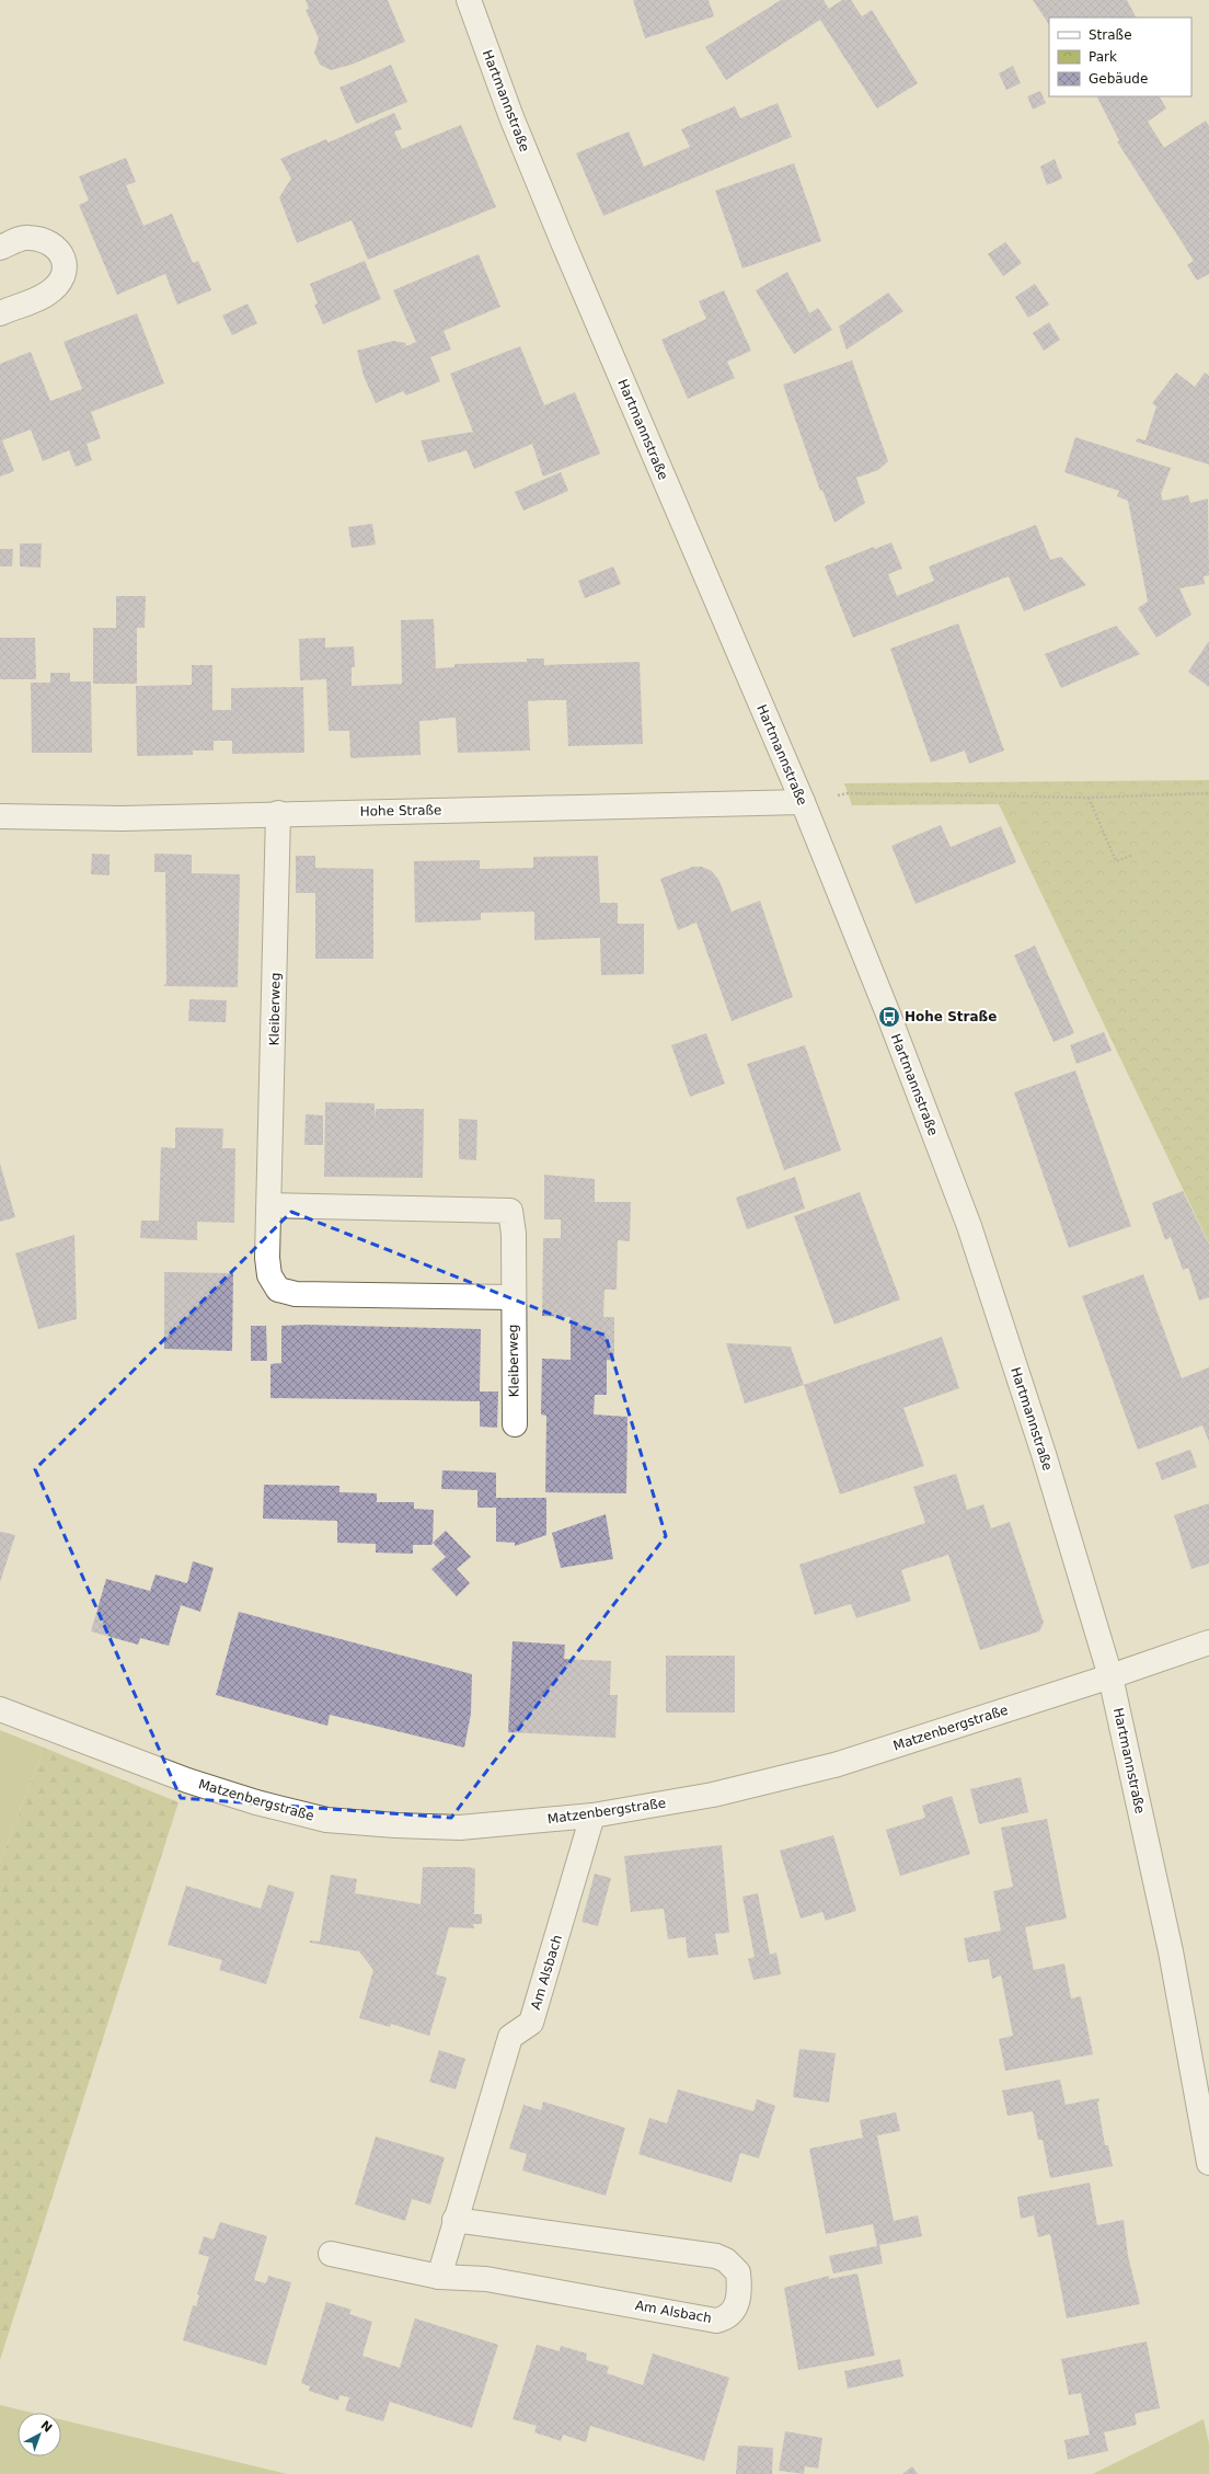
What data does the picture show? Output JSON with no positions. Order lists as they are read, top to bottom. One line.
{"streets":{"street":["Hartmannstraße","Hohe Straße","Kleiberweg","Matzenbergstraße","Am Alsbach"]},"crossings":[["Hartmannstraße","Hohe Straße"],["Hartmannstraße","Matzenbergstraße"],["Hohe Straße","Kleiberweg"],["Matzenbergstraße","Am Alsbach"]],"places":{"bus stop":["Hohe Straße"]},"legend":["Straße","Park","Gebäude"],"north":"top right"}
